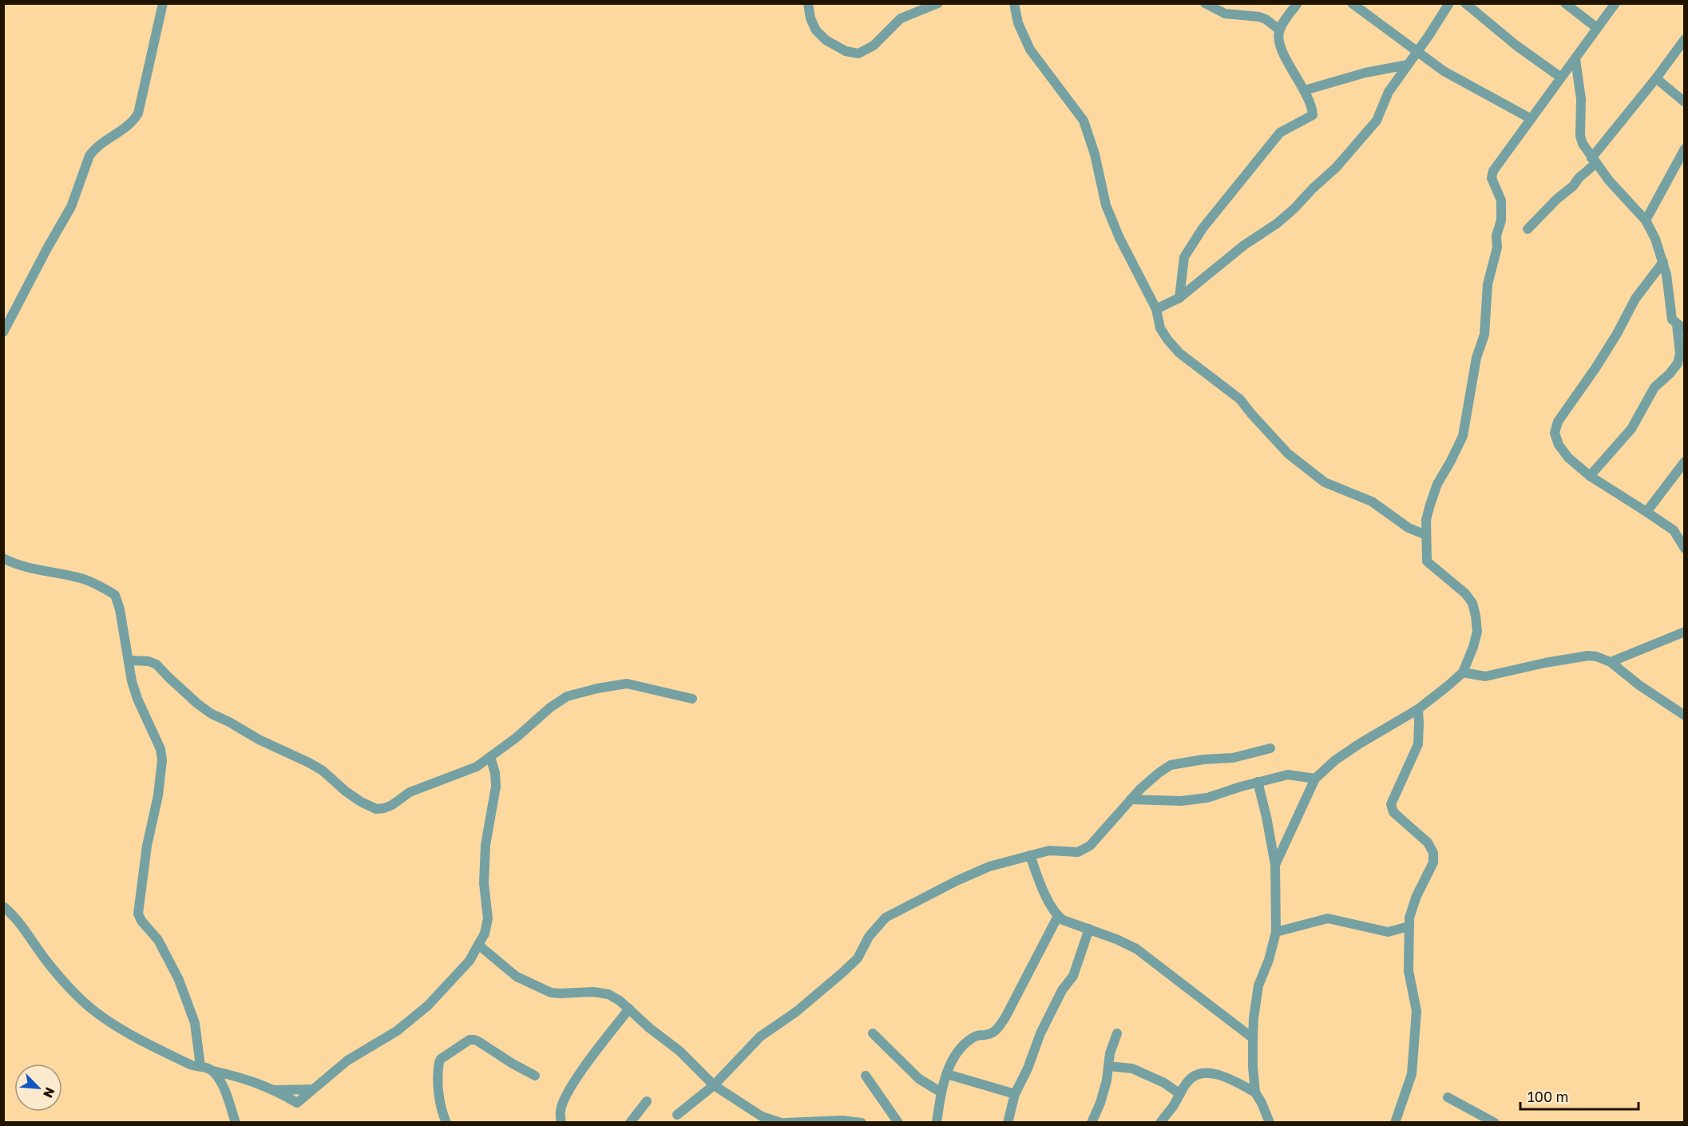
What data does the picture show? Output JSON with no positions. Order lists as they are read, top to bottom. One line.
{"scale_bar":"100 m","north":"bottom right"}
